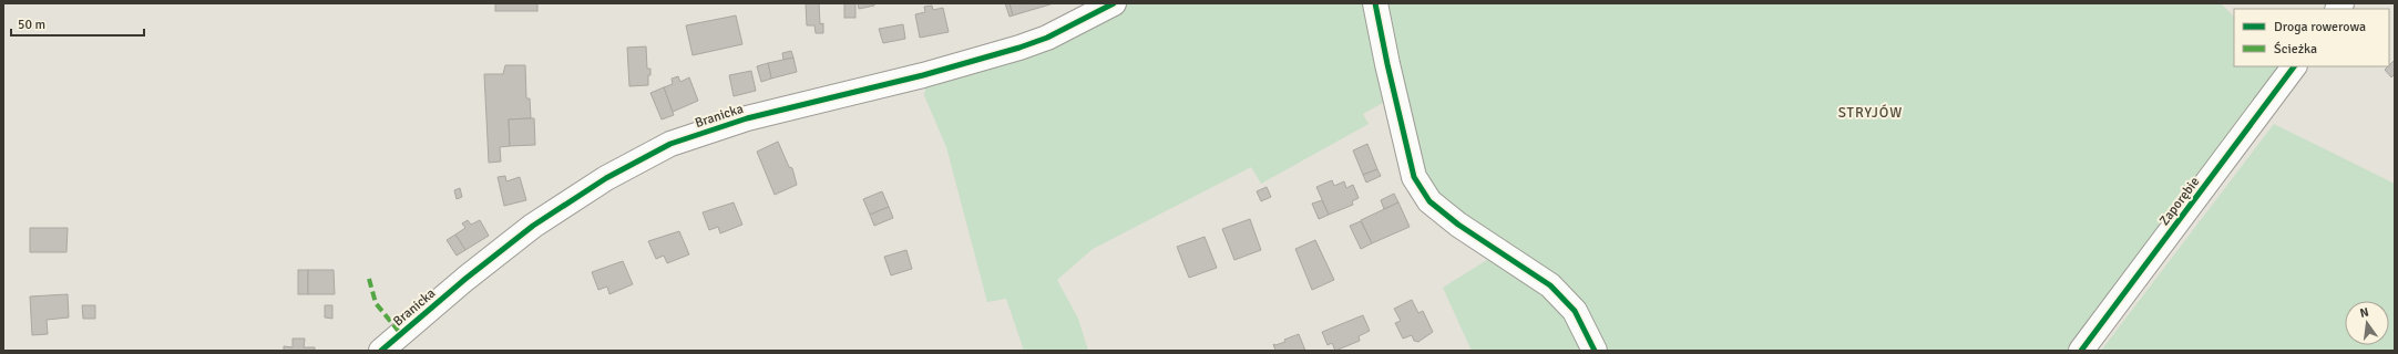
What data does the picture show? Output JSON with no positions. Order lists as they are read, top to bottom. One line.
{"streets":{"street":["Branicka","Zaporębie"]},"districts":["STRYJÓW"],"legend":["Droga rowerowa","Ścieżka"],"scale_bar":"50 m","north":"top"}
